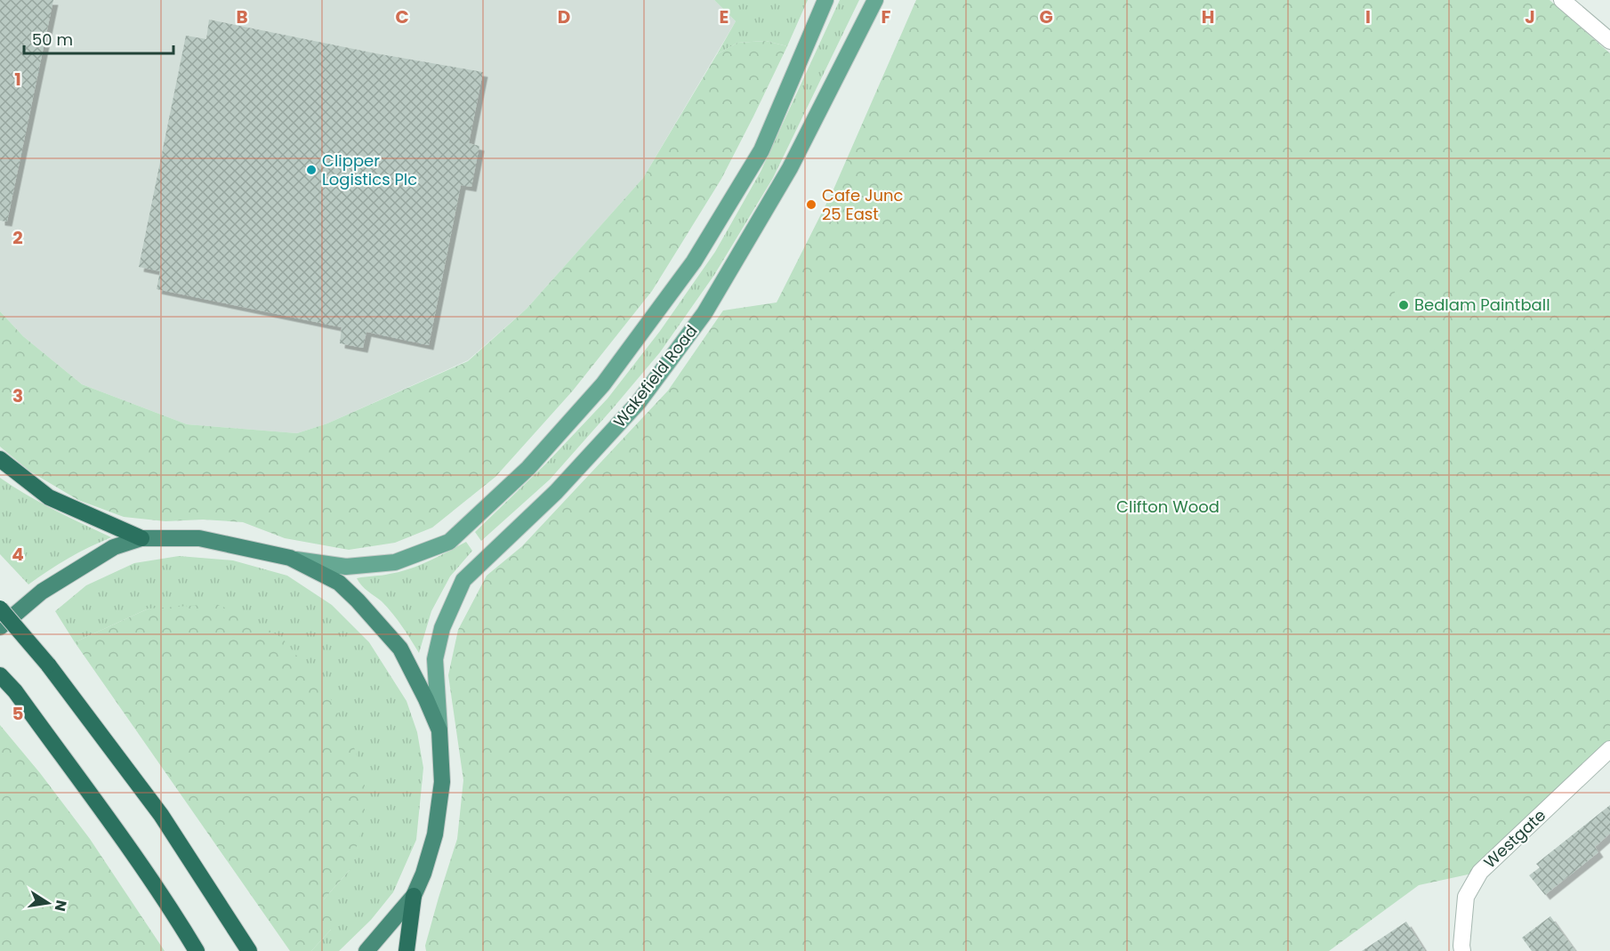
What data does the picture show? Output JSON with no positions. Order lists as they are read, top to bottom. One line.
{"streets":{"main road":["Wakefield Road"],"street":["Westgate"]},"parks":["Clifton Wood"],"places":["Clipper Logistics Plc","Cafe Junc 25 East","Bedlam Paintball"],"scale_bar":"50 m","north":"right","grid":{"columns":["B","C","D","E","F","G","H","I","J"],"rows":["1","2","3","4","5"]}}
